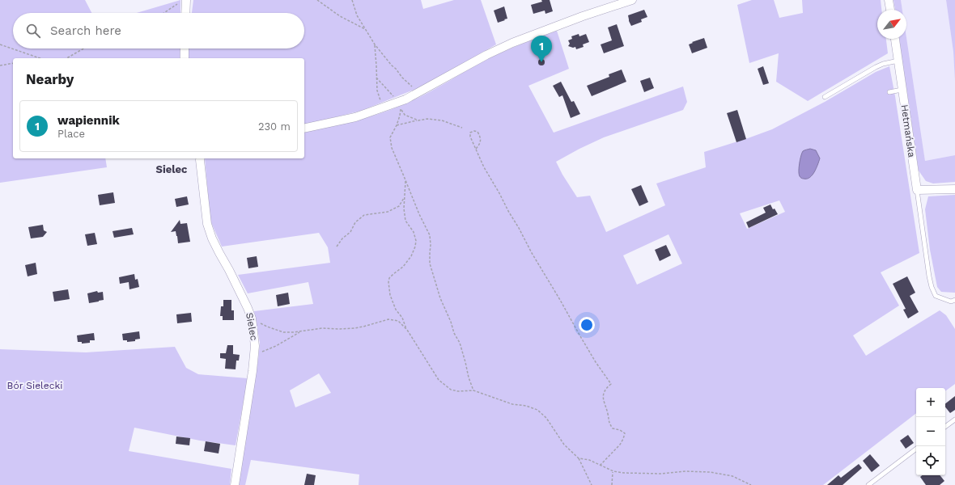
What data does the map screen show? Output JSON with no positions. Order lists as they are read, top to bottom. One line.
{"streets":{"street":["Hetmańska","Sielec"]},"districts":["Sielec"],"parks":["Bór Sielecki"],"north":"top right","page":{"search":"Search here","pins":"1","heading":"Nearby","list":[{"mark":"1","name":"wapiennik","note":"Place","value":"230 m"}],"map_buttons":["+","−"]}}
